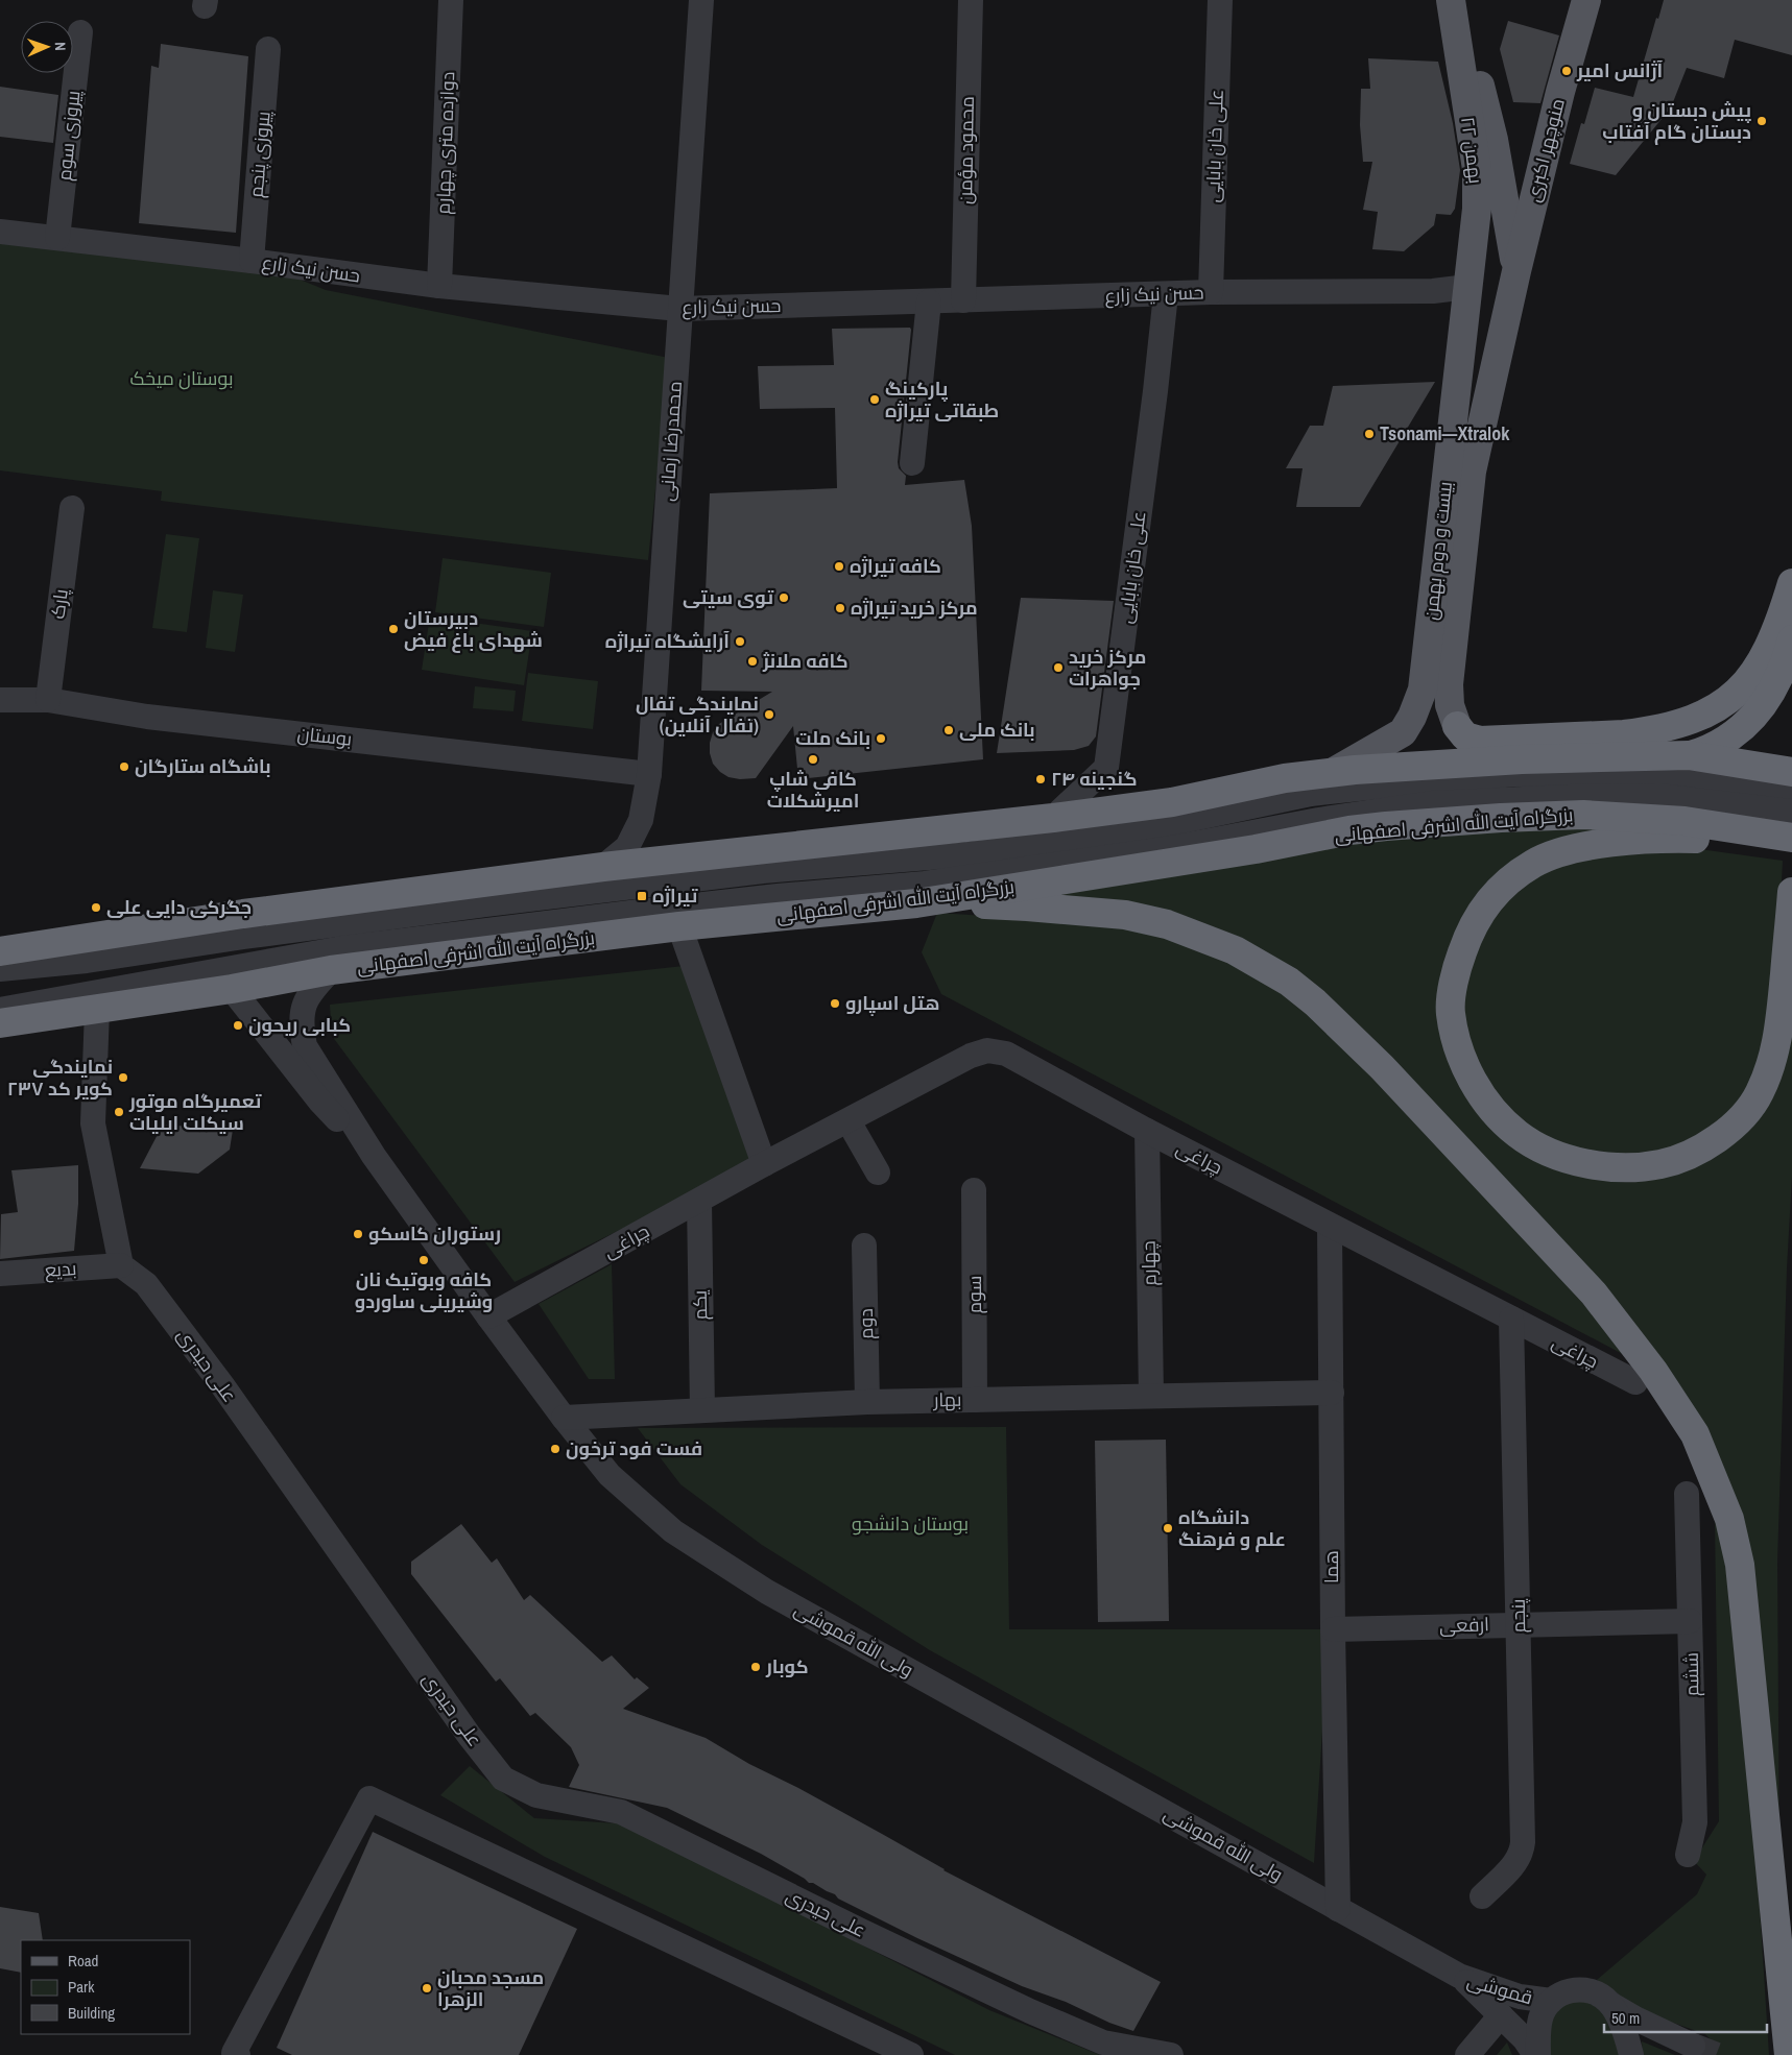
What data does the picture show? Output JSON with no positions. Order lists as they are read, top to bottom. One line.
{"streets":{"highway":["بزرگراه آیت الله اشرفی اصفهانی"],"main road":["۲۲ بهمن","منوچهر اکبری","بیست و دوم بهمن"],"street":["پیروزی سوم","دوازده متری چهارم","علی خان بابایی","محمود مؤمن","پیروزی پنجم","حسن نیک زارع","محمدرضا زمانی","پارک","بوستان","چراغی","چهارم","بدیع","سوم","یکم","دوم","علی حیدری","بهار","هما","پنجم","ارفعی","ولی الله قموشی","ششم","قموشی"]},"crossings":[["پیروزی سوم","حسن نیک زارع"],["دوازده متری چهارم","حسن نیک زارع"],["علی خان بابایی","حسن نیک زارع"],["محمود مؤمن","حسن نیک زارع"],["۲۲ بهمن","منوچهر اکبری"],["۲۲ بهمن","حسن نیک زارع"],["۲۲ بهمن","بیست و دوم بهمن"],["منوچهر اکبری","بیست و دوم بهمن"],["پیروزی پنجم","حسن نیک زارع"],["حسن نیک زارع","محمدرضا زمانی"],["حسن نیک زارع","بیست و دوم بهمن"],["محمدرضا زمانی","بوستان"],["پارک","بوستان"],["بزرگراه آیت الله اشرفی اصفهانی","ولی الله قموشی"],["چراغی","چهارم"],["چراغی","یکم"],["چراغی","هما"],["چراغی","پنجم"],["چراغی","ولی الله قموشی"],["چهارم","بهار"],["بدیع","علی حیدری"],["سوم","بهار"],["یکم","بهار"],["دوم","بهار"],["بهار","هما"],["بهار","ولی الله قموشی"],["هما","ارفعی"],["هما","ولی الله قموشی"],["پنجم","ارفعی"],["ارفعی","ششم"],["ولی الله قموشی","قموشی"]],"parks":["بوستان میخک","بوستان دانشجو"],"places":{"other":["آژانس امیر","پیش دبستان و دبستان گام آفتاب","پارکینگ طبقاتی تیراژه","Tsonami—Xtralok","کافه تیراژه","توی سیتی","مرکز خرید تیراژه","دبیرستان شهدای باغ فیض","آرایشگاه تیراژه","کافه ملانژ","مرکز خرید جواهرات","نمایندگی تفال (تفال آنلاین)","بانک ملی","بانک ملت","کافی شاپ امیرشکلات","باشگاه ستارگان","گنجینه ۲۴","جگرکی دایی علی","هتل اسپارو","کبابی ریحون","نمایندگی کویر کد ۲۳۷","تعمیرگاه موتور سیکلت ایلیات","رستوران کاسکو","کافه وبوتیک نان وشیرینی ساوردو","فست فود ترخون","دانشگاه علم و فرهنگ","کوبار","مسجد محبان الزهرا"],"transit":["تیراژه"]},"legend":["Road","Park","Building"],"scale_bar":"50 m","north":"right"}
